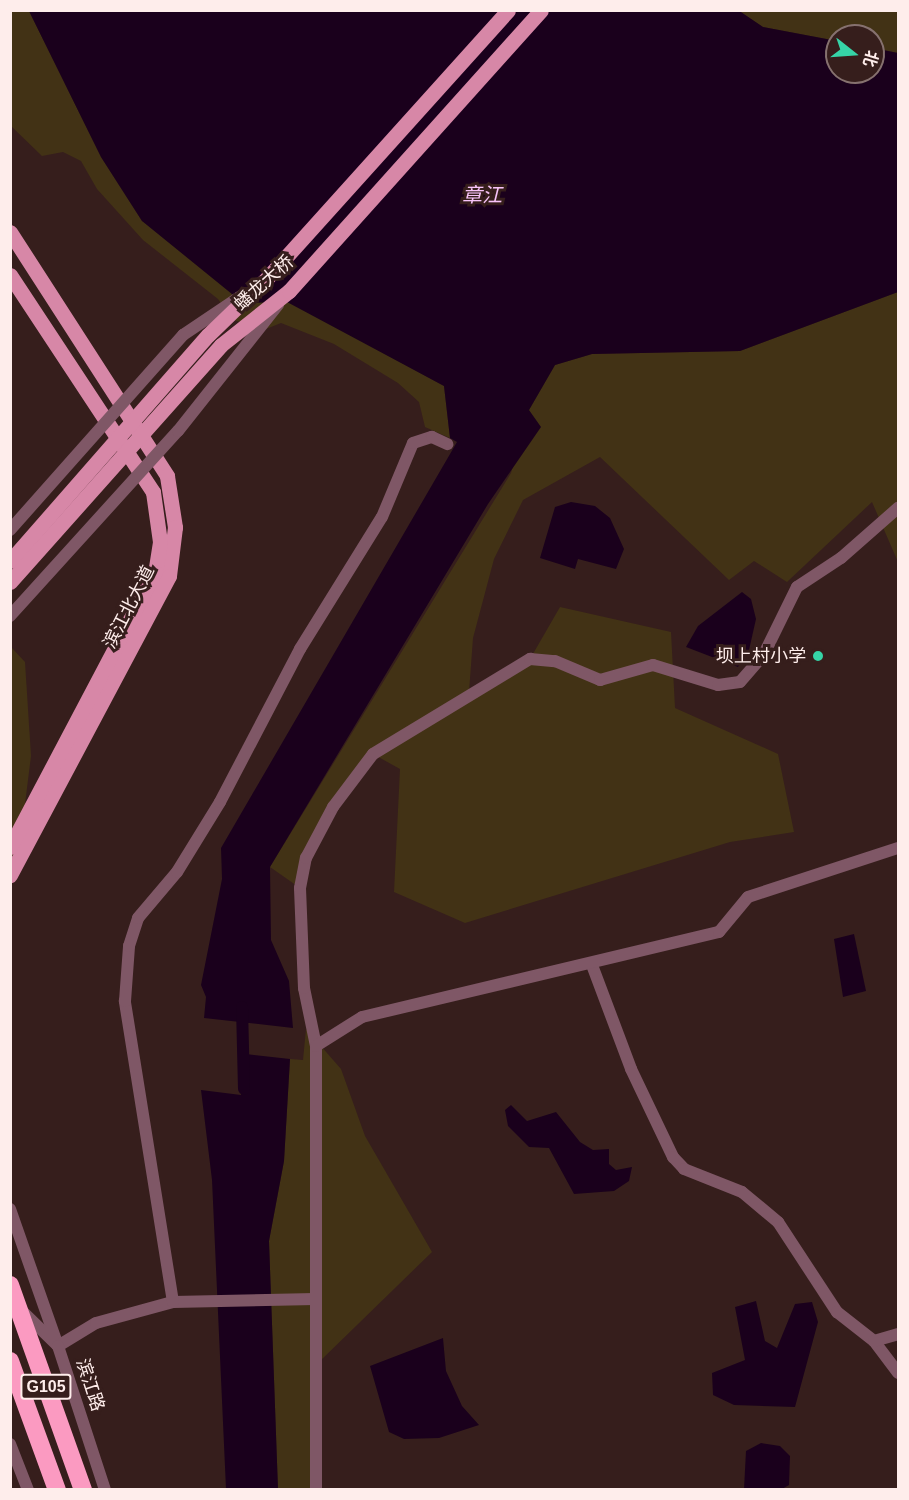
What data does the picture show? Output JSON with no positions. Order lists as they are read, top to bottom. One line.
{"streets":{"highway":["G105"],"main road":["蟠龙大桥","滨江北大道"],"street":["滨江路"]},"crossings":[["滨江路","G105"]],"water":["章江"],"places":["坝上村小学"],"north":"right"}
